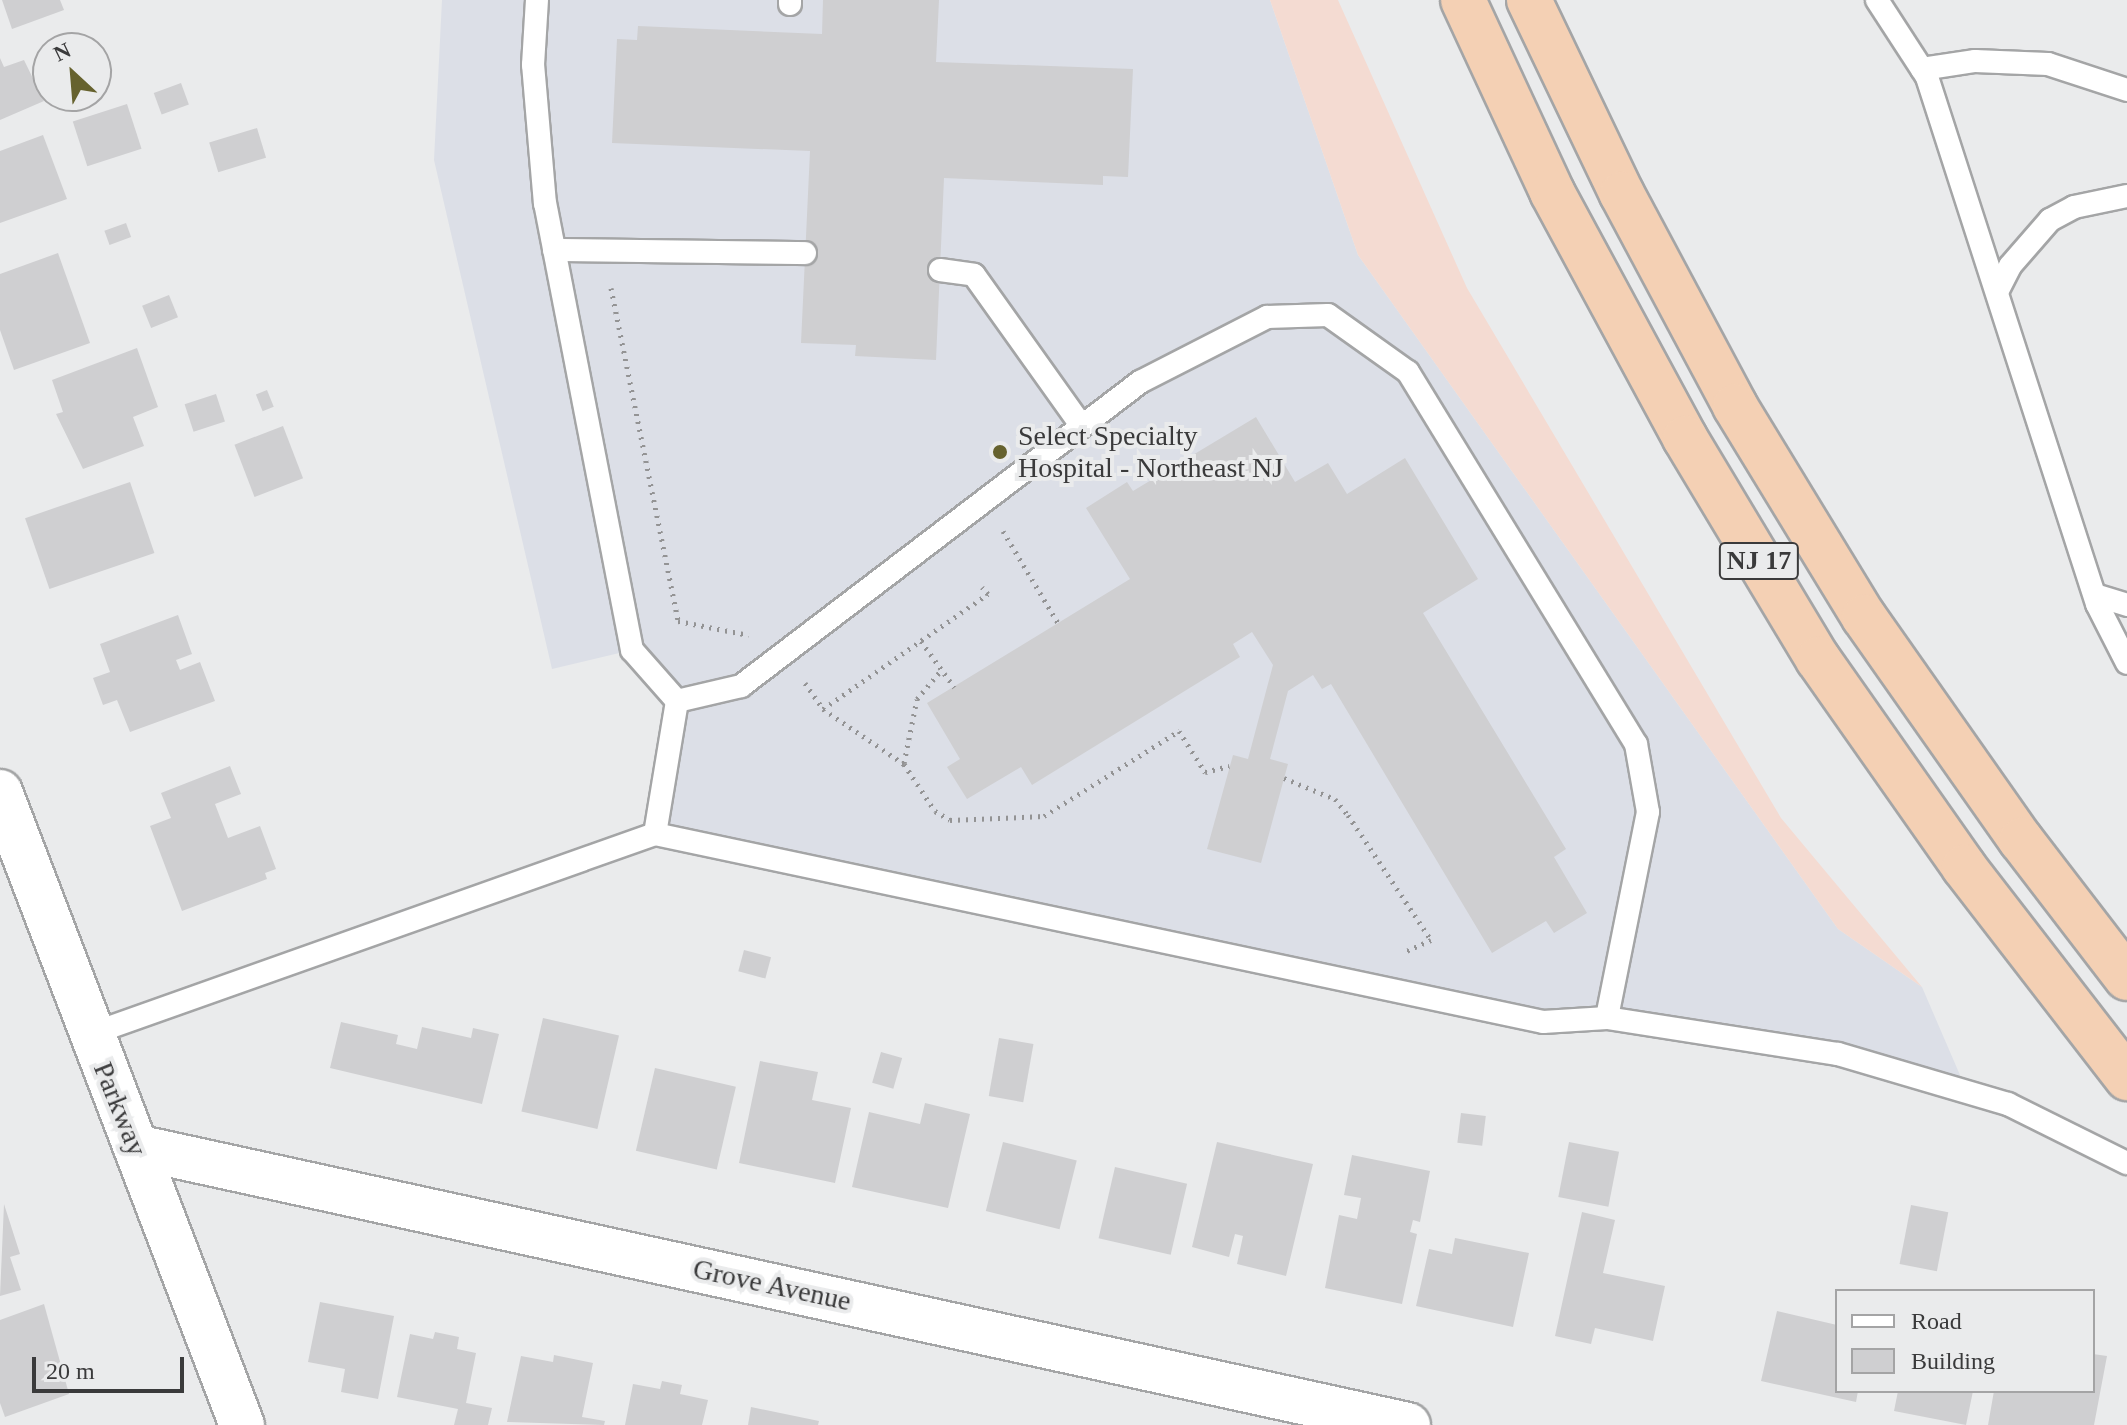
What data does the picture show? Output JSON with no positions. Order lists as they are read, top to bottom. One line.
{"streets":{"highway":["NJ 17"],"street":["Parkway","Grove Avenue"]},"crossings":[["Parkway","Grove Avenue"]],"places":["Select Specialty Hospital - Northeast NJ"],"legend":["Road","Building"],"scale_bar":"20 m","north":"top left"}
